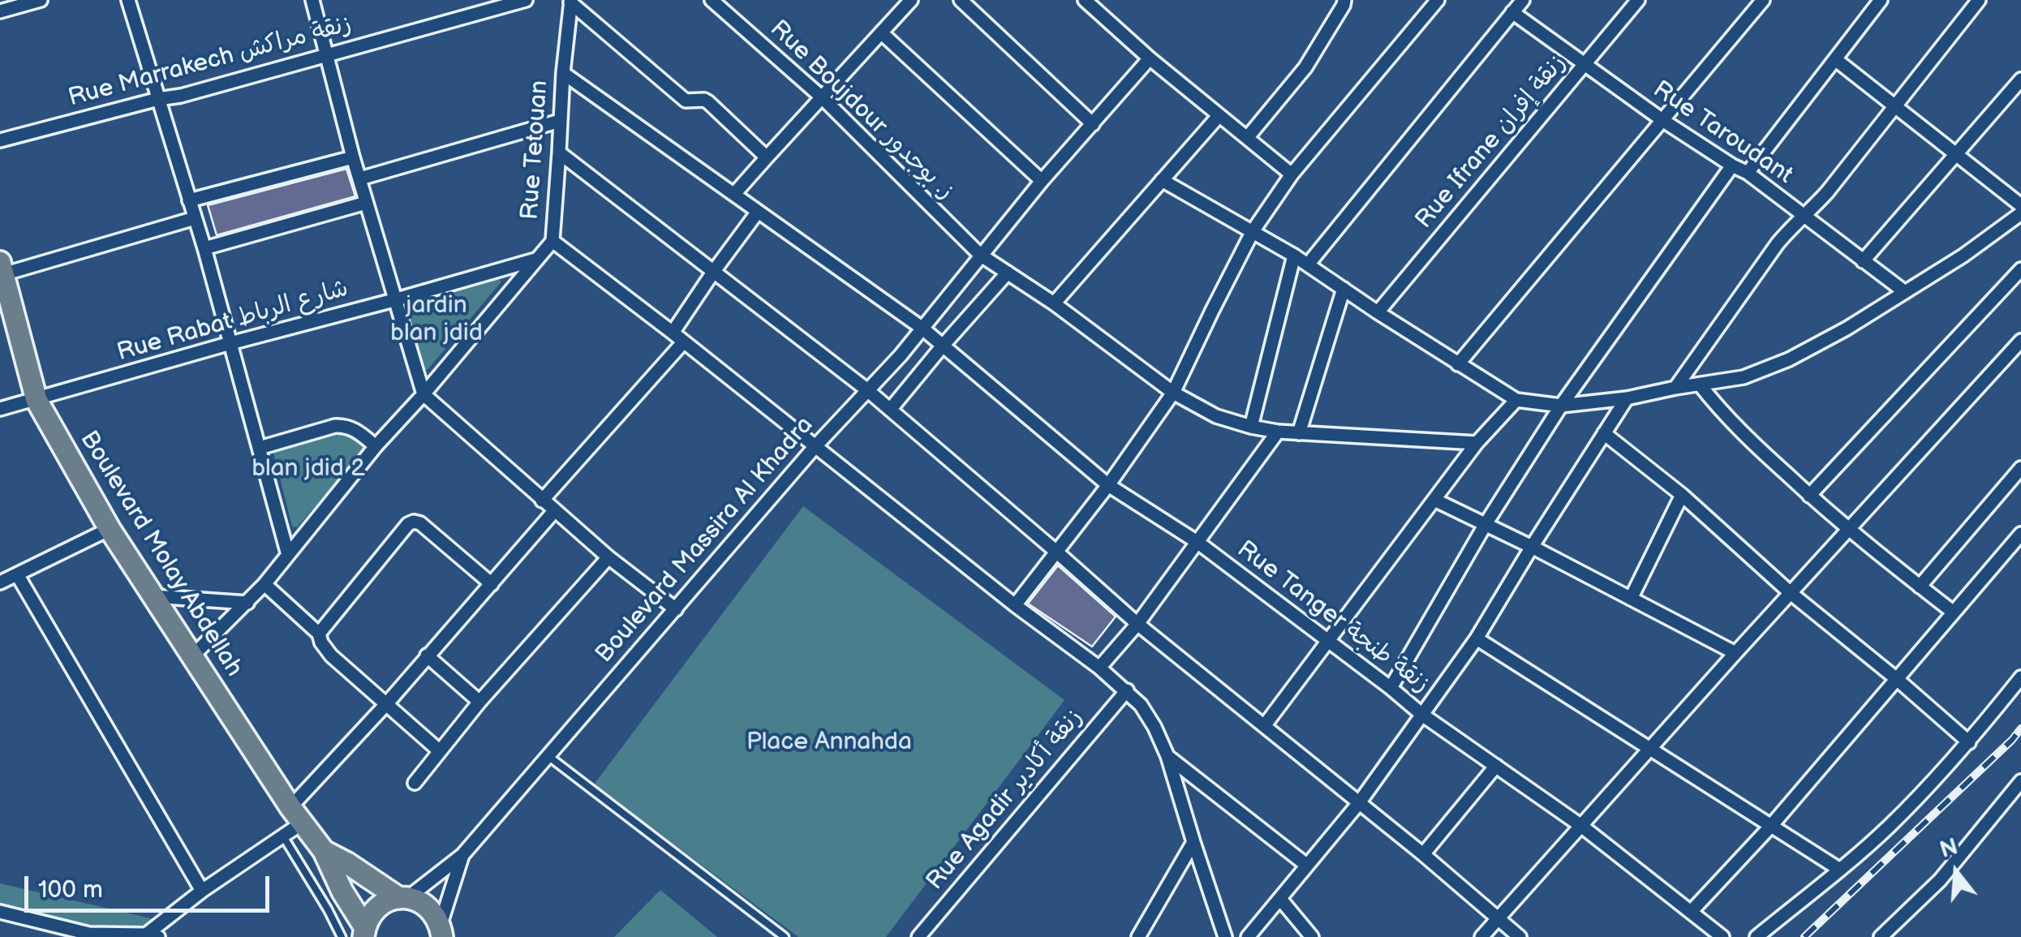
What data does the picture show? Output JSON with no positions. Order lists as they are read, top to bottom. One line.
{"streets":{"main road":["Boulevard Molay Abdellah"],"street":["Rue Marrakech زنقة مراكش","Rue Boujdour ز. بوجدور","Rue Taroudant","Rue Ifrane زنقة إفران","Rue Tetouan","Rue Rabat شارع الرباط","Boulevard Massira Al Khadra","Rue Tanger زنقة طنجة","Rue Agadir زنقة أكادير"]},"crossings":[["Rue Boujdour ز. بوجدور","Boulevard Massira Al Khadra"],["Rue Taroudant","Rue Ifrane زنقة إفران"],["Rue Tetouan","Rue Rabat شارع الرباط"],["Rue Tetouan","Boulevard Molay Abdellah"],["Rue Tetouan","Rue Tanger زنقة طنجة"],["Rue Rabat شارع الرباط","Boulevard Molay Abdellah"],["Boulevard Massira Al Khadra","Rue Tanger زنقة طنجة"]],"parks":["jardin blan jdid","blan jdid 2","Place Annahda"],"scale_bar":"100 m","north":"top"}
